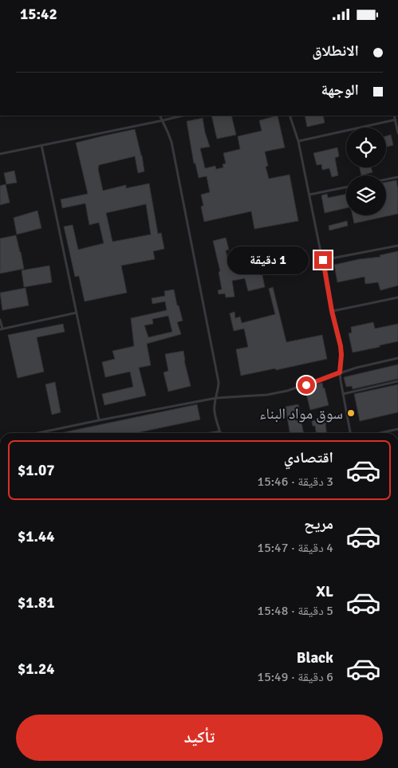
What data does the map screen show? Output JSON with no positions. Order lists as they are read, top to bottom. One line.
{"places":["سوق مواد البناء"],"page":{"status":"15:42","banner":["الانطلاق","الوجهة"],"bubble":"1 دقيقة","list":[{"name":"اقتصادي","note":"3 دقيقة · 15:46","value":"$1.07"},{"name":"مريح","note":"4 دقيقة · 15:47","value":"$1.44"},{"name":"XL","note":"5 دقيقة · 15:48","value":"$1.81"},{"name":"Black","note":"6 دقيقة · 15:49","value":"$1.24"}],"buttons":"تأكيد"}}
